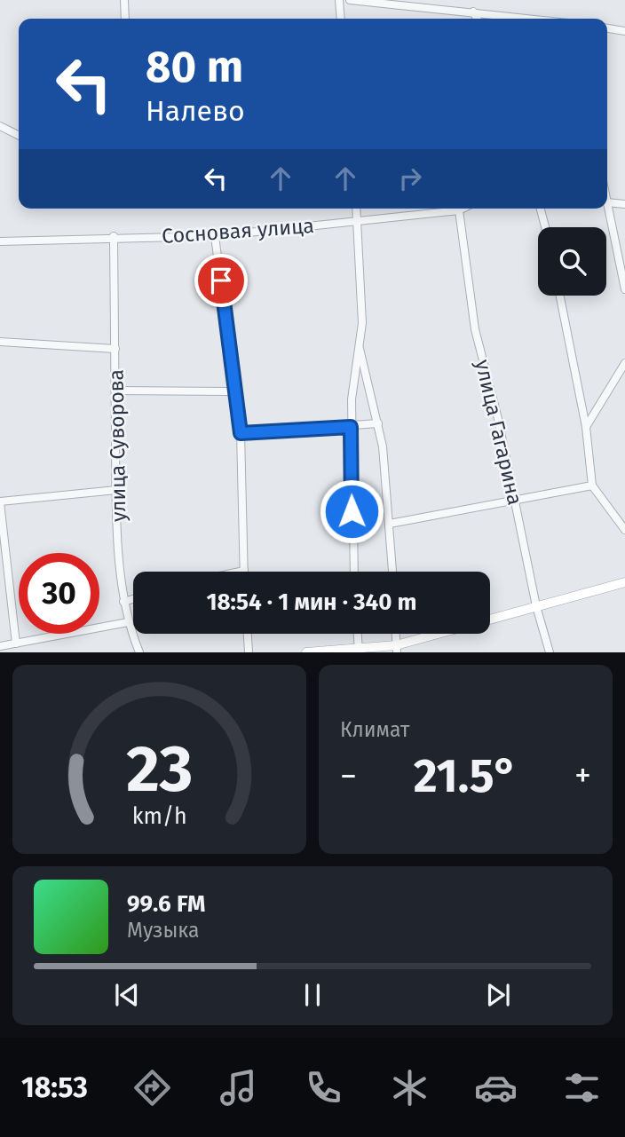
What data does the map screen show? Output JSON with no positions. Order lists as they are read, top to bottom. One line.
{"streets":{"street":["Сосновая улица","улица Гагарина","улица Суворова"]},"crossings":[["Сосновая улица","улица Гагарина"],["Сосновая улица","улица Суворова"]],"page":{"turn":["80 m","Налево"],"limit":"30","trip":"18:54 · 1 мин · 340 m","tile":"Климат","heat":["−","21.5°","+"],"song":["99.6 FM","Музыка"],"tabs":"18:53","gauge":["23","km/h"]}}
